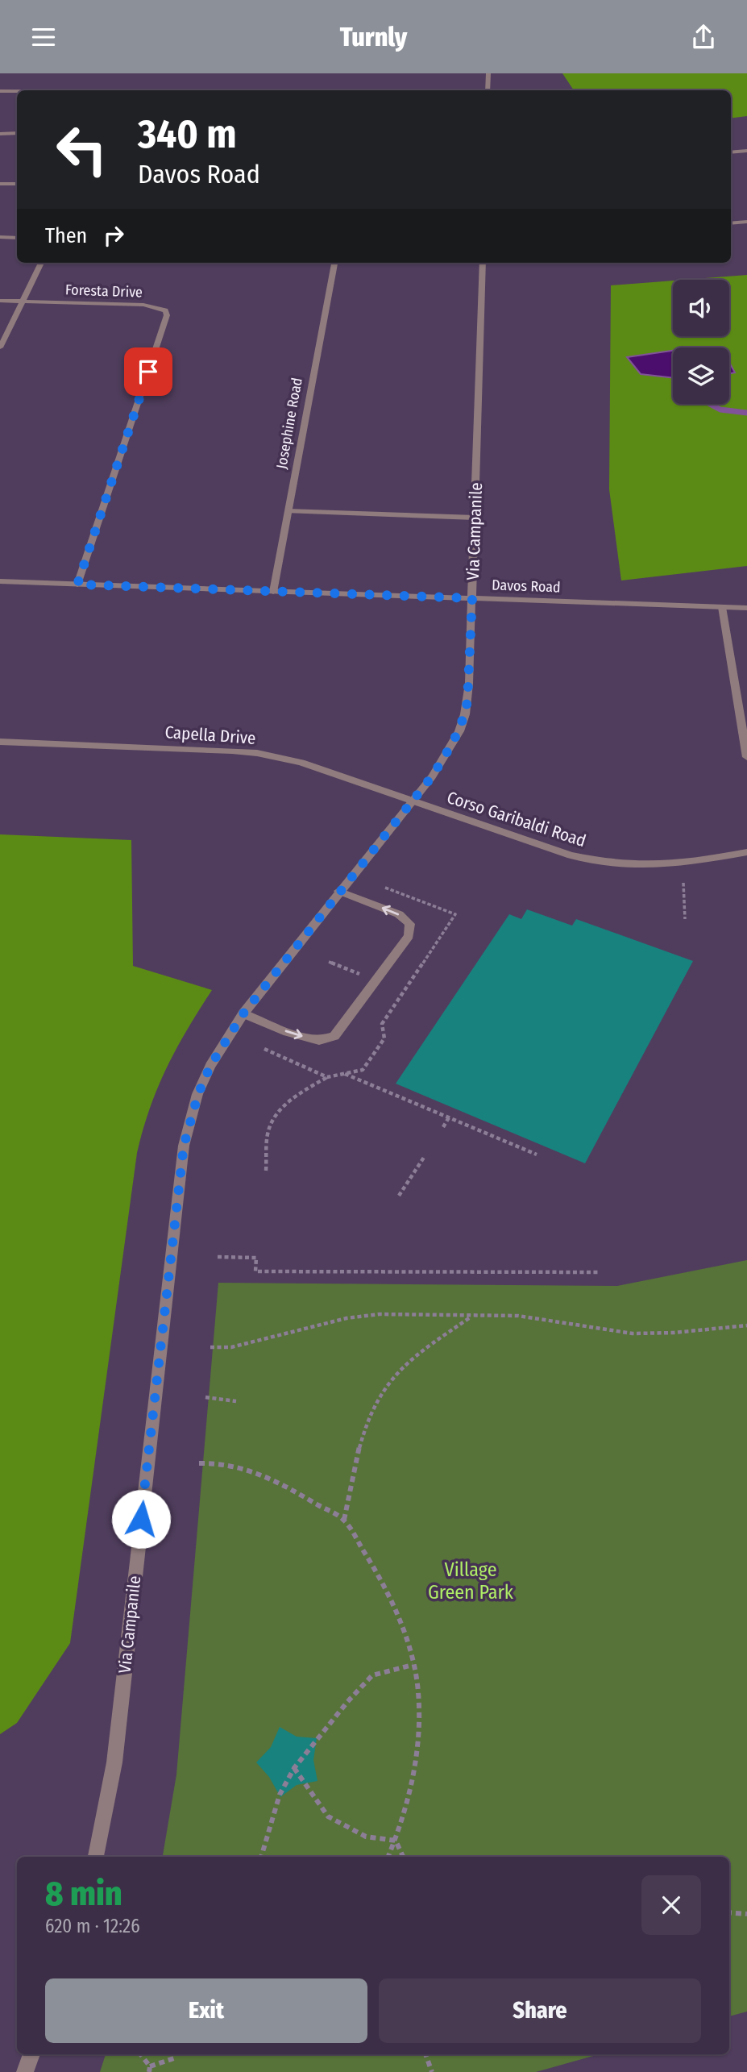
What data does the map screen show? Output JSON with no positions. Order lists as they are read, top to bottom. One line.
{"streets":{"street":["Foresta Drive","Josephine Road","Via Campanile","Davos Road","Capella Drive","Corso Garibaldi Road"]},"crossings":[["Foresta Drive","Davos Road"],["Josephine Road","Davos Road"],["Via Campanile","Davos Road"],["Via Campanile","Capella Drive"],["Via Campanile","Corso Garibaldi Road"],["Capella Drive","Corso Garibaldi Road"]],"parks":["Village Green Park"],"page":{"header":"Turnly","turn":["340 m","Davos Road"],"then":"Then","heading":["8 min","620 m · 12:26"],"buttons":["Exit","Share"]}}
